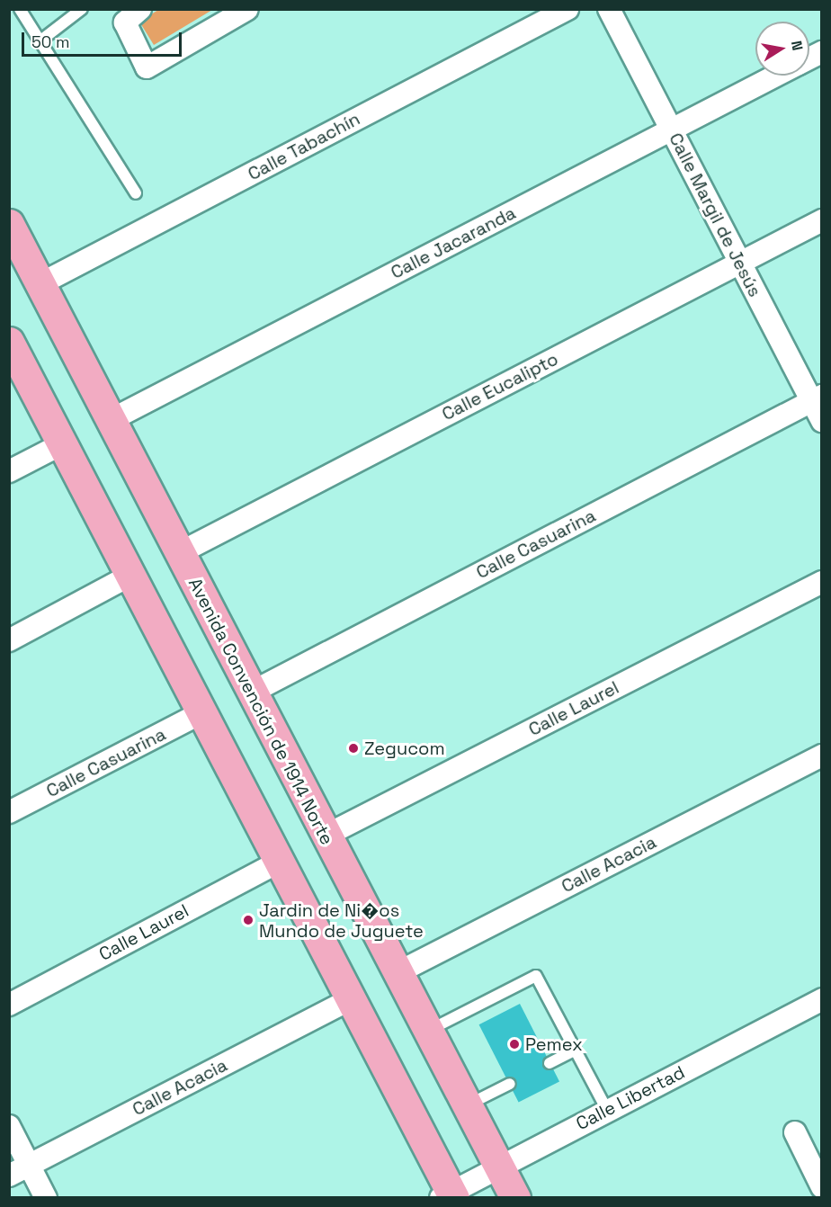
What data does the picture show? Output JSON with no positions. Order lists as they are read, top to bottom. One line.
{"streets":{"main road":["Avenida Convención de 1914 Norte"],"street":["Calle Tabachín","Calle Margil de Jesús","Calle Jacaranda","Calle Eucalipto","Calle Casuarina","Calle Laurel","Calle Acacia","Calle Libertad"]},"crossings":[["Calle Tabachín","Avenida Convención de 1914 Norte"],["Calle Margil de Jesús","Calle Jacaranda"],["Calle Margil de Jesús","Calle Eucalipto"],["Calle Margil de Jesús","Calle Casuarina"],["Calle Jacaranda","Avenida Convención de 1914 Norte"],["Calle Eucalipto","Avenida Convención de 1914 Norte"],["Calle Casuarina","Avenida Convención de 1914 Norte"],["Calle Laurel","Avenida Convención de 1914 Norte"],["Avenida Convención de 1914 Norte","Calle Acacia"],["Avenida Convención de 1914 Norte","Calle Libertad"]],"places":["Zegucom","Jardin de Ni�os Mundo de Juguete","Pemex"],"scale_bar":"50 m","north":"right"}
